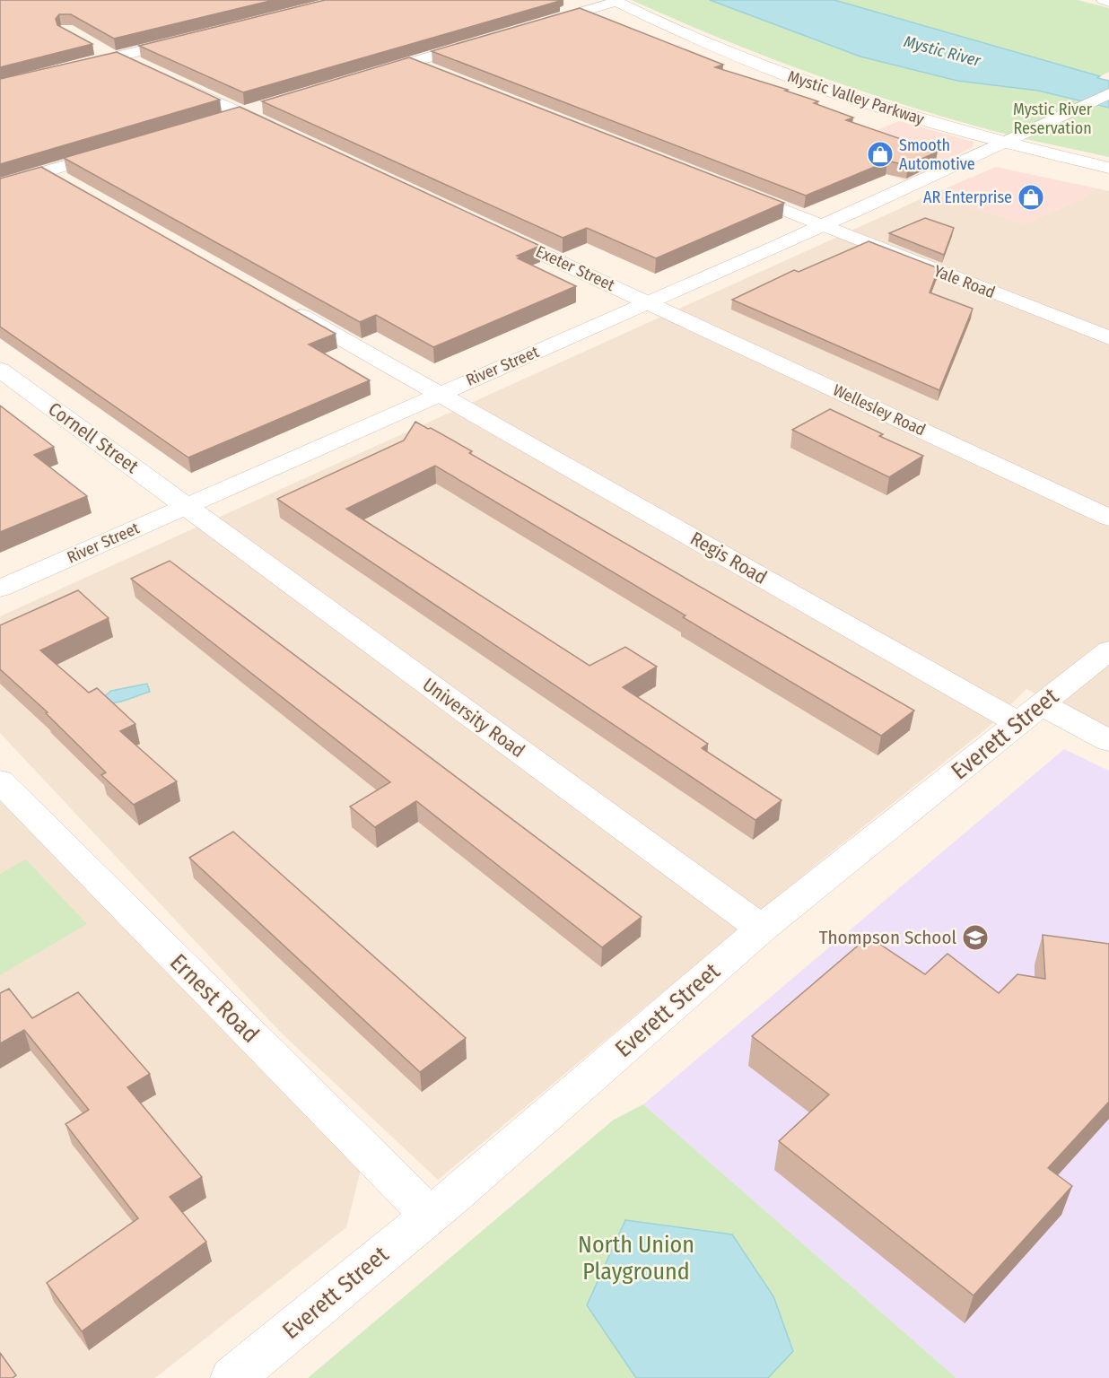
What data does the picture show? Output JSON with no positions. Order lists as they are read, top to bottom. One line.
{"streets":{"street":["Mystic Valley Parkway","Exeter Street","Yale Road","River Street","Wellesley Road","Cornell Street","Regis Road","University Road","Everett Street","Ernest Road"]},"crossings":[["Mystic Valley Parkway","River Street"],["Exeter Street","River Street"],["Exeter Street","Wellesley Road"],["Yale Road","River Street"],["River Street","Wellesley Road"],["River Street","Cornell Street"],["River Street","Regis Road"],["River Street","University Road"],["Cornell Street","University Road"],["Regis Road","Everett Street"],["University Road","Everett Street"],["Everett Street","Ernest Road"]],"water":["Mystic River"],"parks":["Mystic River Reservation","North Union Playground"],"places":{"shop":["Smooth Automotive","AR Enterprise"],"school or university":["Thompson School"]}}
